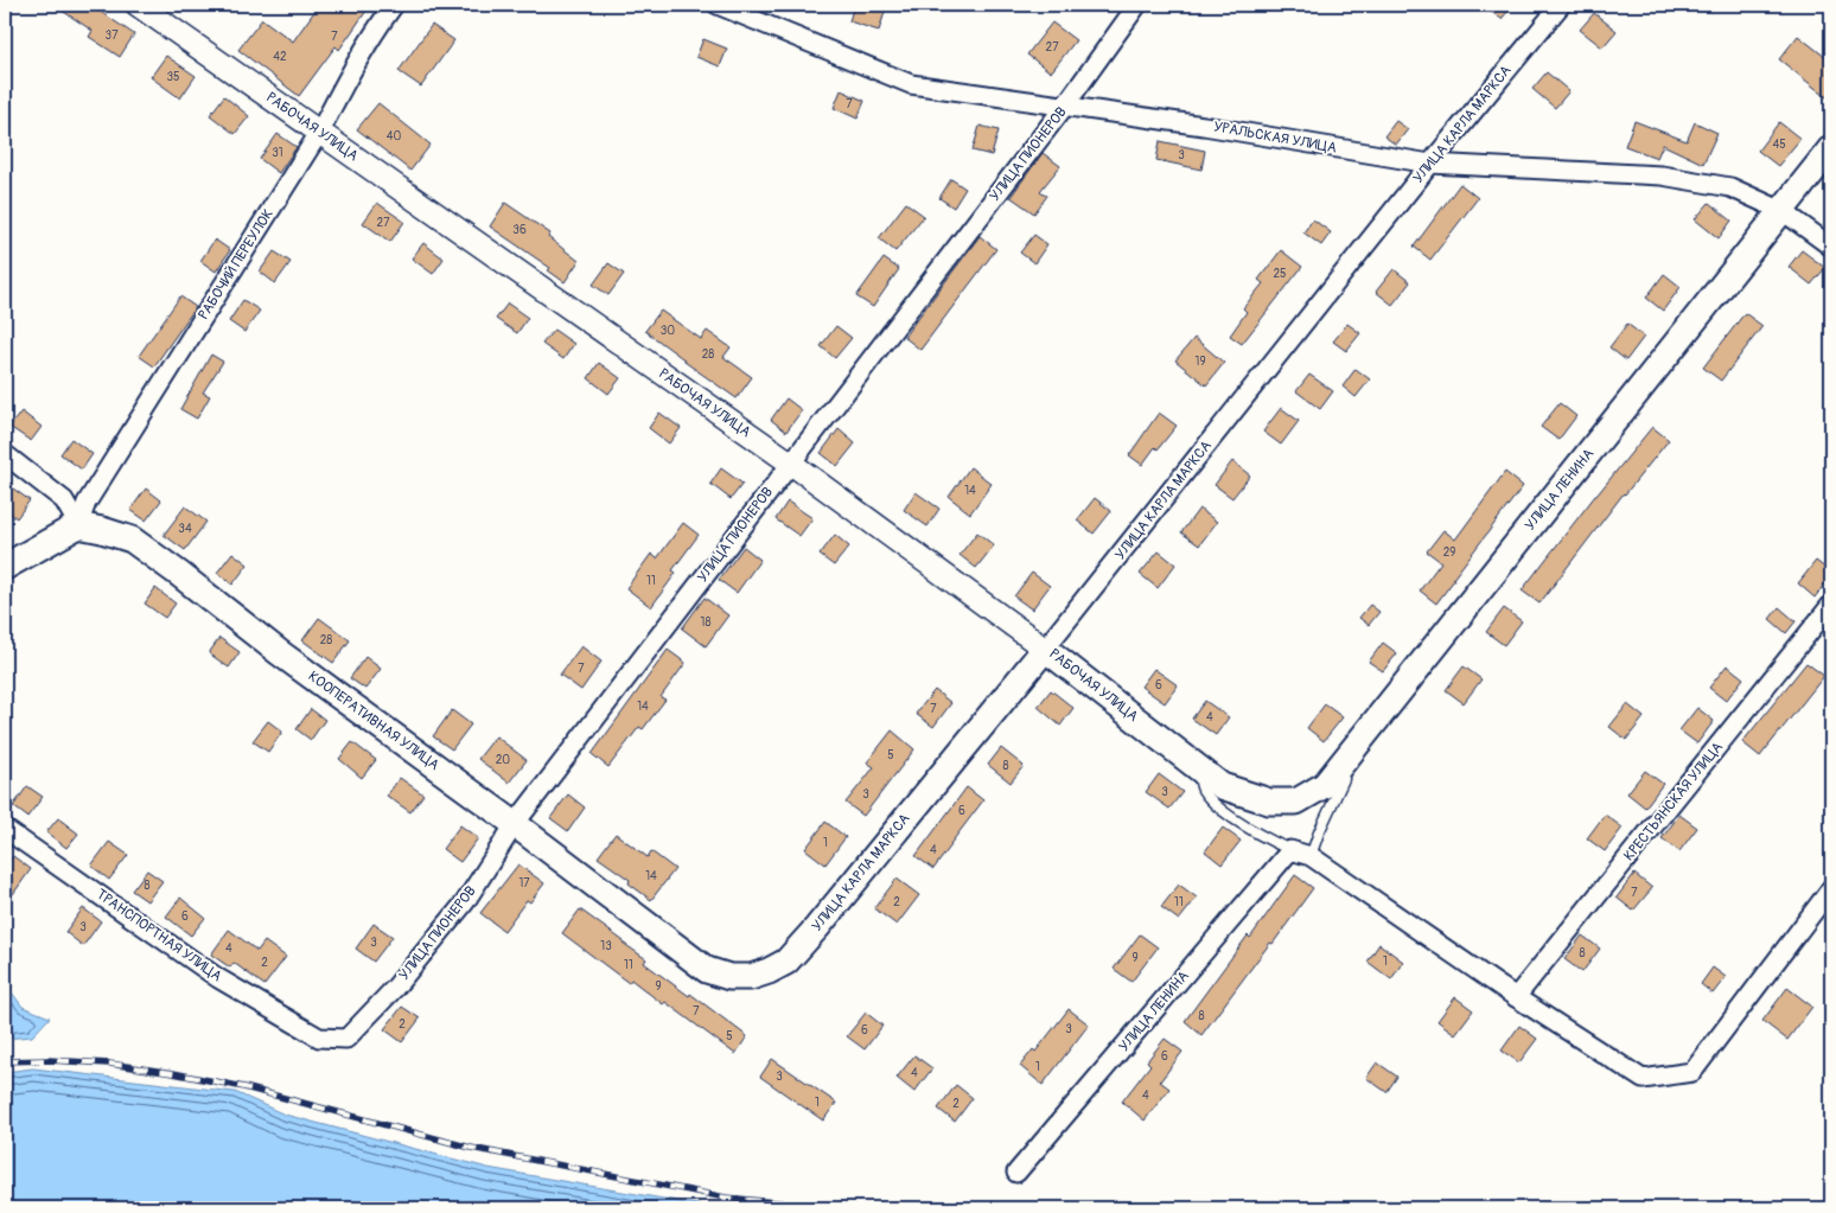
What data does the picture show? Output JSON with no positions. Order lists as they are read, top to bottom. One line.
{"streets":{"main road":["УЛИЦА КАРЛА МАРКСА","РАБОЧАЯ УЛИЦА","УЛИЦА ЛЕНИНА","КООПЕРАТИВНАЯ УЛИЦА"],"street":["УРАЛЬСКАЯ УЛИЦА","УЛИЦА ПИОНЕРОВ","РАБОЧИЙ ПЕРЕУЛОК","КРЕСТЬЯНСКАЯ УЛИЦА","ТРАНСПОРТНАЯ УЛИЦА"]},"crossings":[["УЛИЦА КАРЛА МАРКСА","РАБОЧАЯ УЛИЦА"],["УЛИЦА КАРЛА МАРКСА","УРАЛЬСКАЯ УЛИЦА"],["УЛИЦА КАРЛА МАРКСА","КООПЕРАТИВНАЯ УЛИЦА"],["РАБОЧАЯ УЛИЦА","УЛИЦА ПИОНЕРОВ"],["РАБОЧАЯ УЛИЦА","РАБОЧИЙ ПЕРЕУЛОК"],["РАБОЧАЯ УЛИЦА","УЛИЦА ЛЕНИНА"],["УРАЛЬСКАЯ УЛИЦА","УЛИЦА ПИОНЕРОВ"],["УРАЛЬСКАЯ УЛИЦА","УЛИЦА ЛЕНИНА"],["УЛИЦА ПИОНЕРОВ","КООПЕРАТИВНАЯ УЛИЦА"],["УЛИЦА ПИОНЕРОВ","ТРАНСПОРТНАЯ УЛИЦА"],["РАБОЧИЙ ПЕРЕУЛОК","КООПЕРАТИВНАЯ УЛИЦА"]],"house_numbers":["37","7","27","42","35","7","40","45","31","3","27","36","25","30","28","19","14","34","29","11","18","28","7","6","14","7","4","5","20","8","3","3","6","1","4","14","17","8","7","2","11","6","3","3","13","4","8","9","1","2","11","9","7","8","2","3","6","5","6","1","4","3","4","1","2"]}
